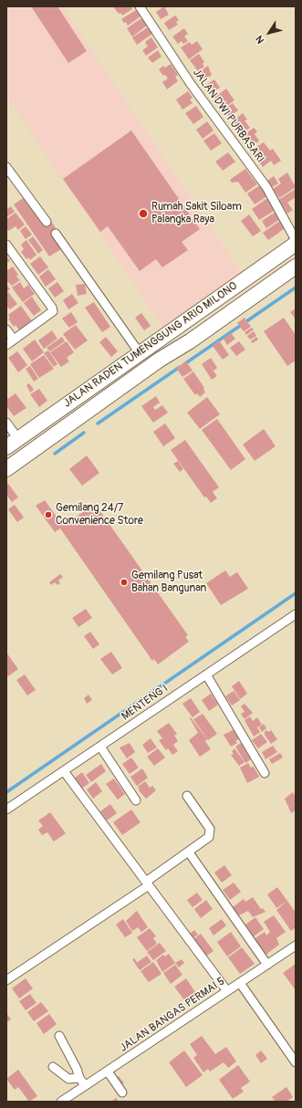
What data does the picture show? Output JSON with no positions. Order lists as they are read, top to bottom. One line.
{"streets":{"highway":["JALAN RADEN TUMENGGUNG ARIO MILONO"],"street":["JALAN DWI PURBASARI","MENTENG I","JALAN BANGAS PERMAI 5"]},"places":["Rumah Sakit Siloam Palangka Raya","Gemilang 24/7 Convenience Store","Gemilang Pusat Bahan Bangunan"],"north":"bottom left"}
